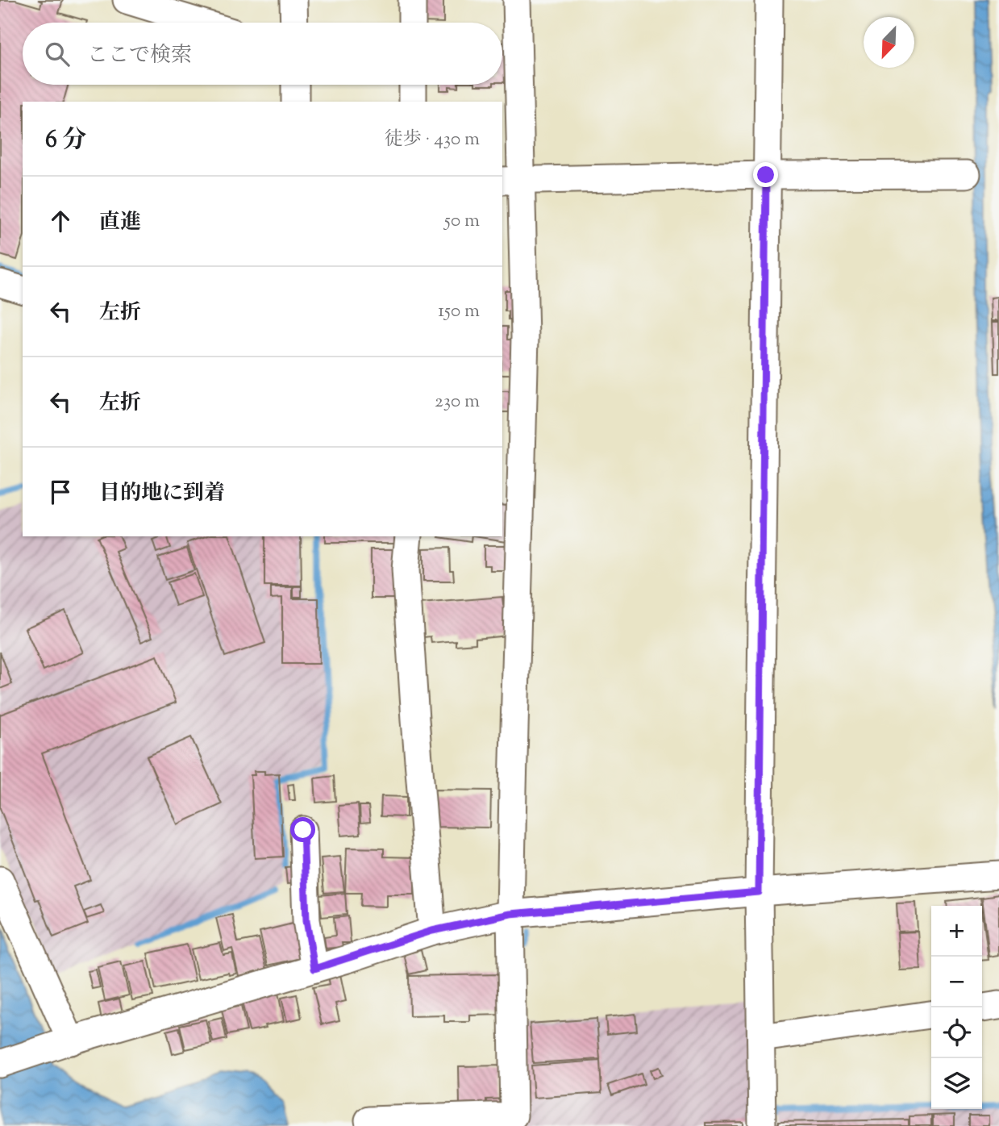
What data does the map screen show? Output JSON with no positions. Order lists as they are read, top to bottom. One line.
{"north":"bottom left","page":{"search":"ここで検索","heading":["6 分","徒歩 · 430 m"],"list":[["直進","50 m"],["左折","150 m"],["左折","230 m"],"目的地に到着"],"map_buttons":["+","−"]}}
